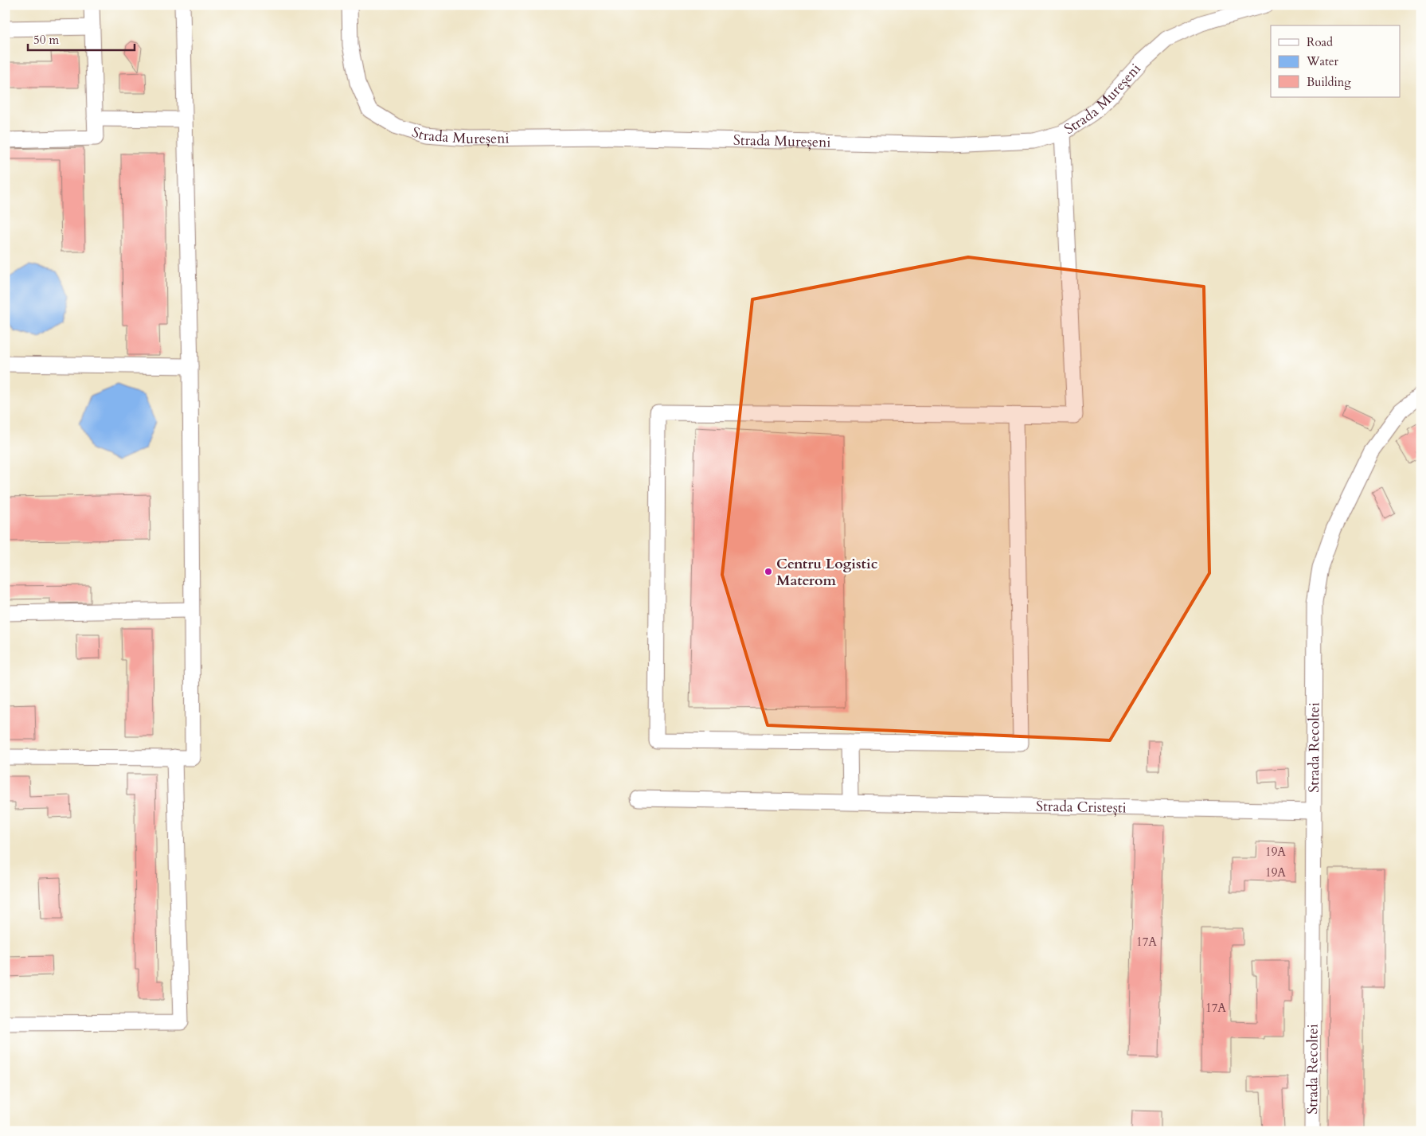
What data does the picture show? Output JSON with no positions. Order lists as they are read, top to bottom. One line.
{"streets":{"street":["Strada Mureșeni","Strada Recoltei","Strada Cristești"]},"crossings":[["Strada Recoltei","Strada Cristești"]],"places":["Centru Logistic Materom"],"house_numbers":["19A","19A","17A","17A"],"legend":["Road","Water","Building"],"scale_bar":"50 m"}
